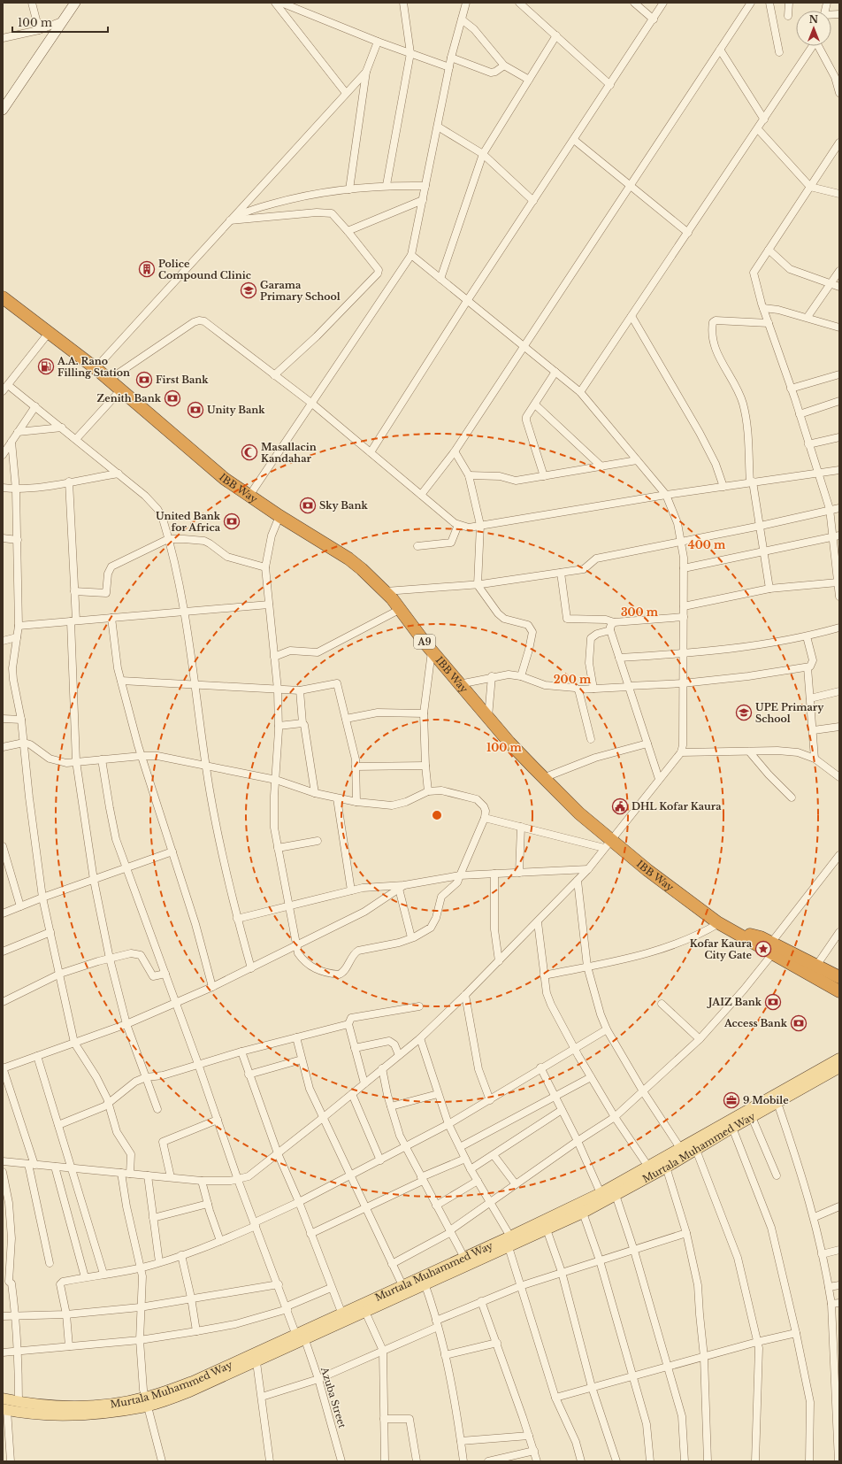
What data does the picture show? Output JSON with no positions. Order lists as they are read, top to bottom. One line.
{"streets":{"highway":["IBB Way","A9"],"main road":["Murtala Muhammed Way"],"street":["Azuba Street"]},"crossings":[["Murtala Muhammed Way","Azuba Street"]],"places":{"building":["Police Compound Clinic"],"school or university":["Garama Primary School","UPE Primary School"],"fuel station":["A.A. Rano Filling Station"],"bank":["First Bank","Zenith Bank","Unity Bank","Sky Bank","United Bank for Africa","JAIZ Bank","Access Bank"],"mosque":["Masallacin Kandahar"],"public building":["DHL Kofar Kaura"],"place":["Kofar Kaura City Gate"],"office":["9 Mobile"]},"scale_bar":"100 m","north":"top","rings":["400 m","300 m","200 m","100 m"]}
